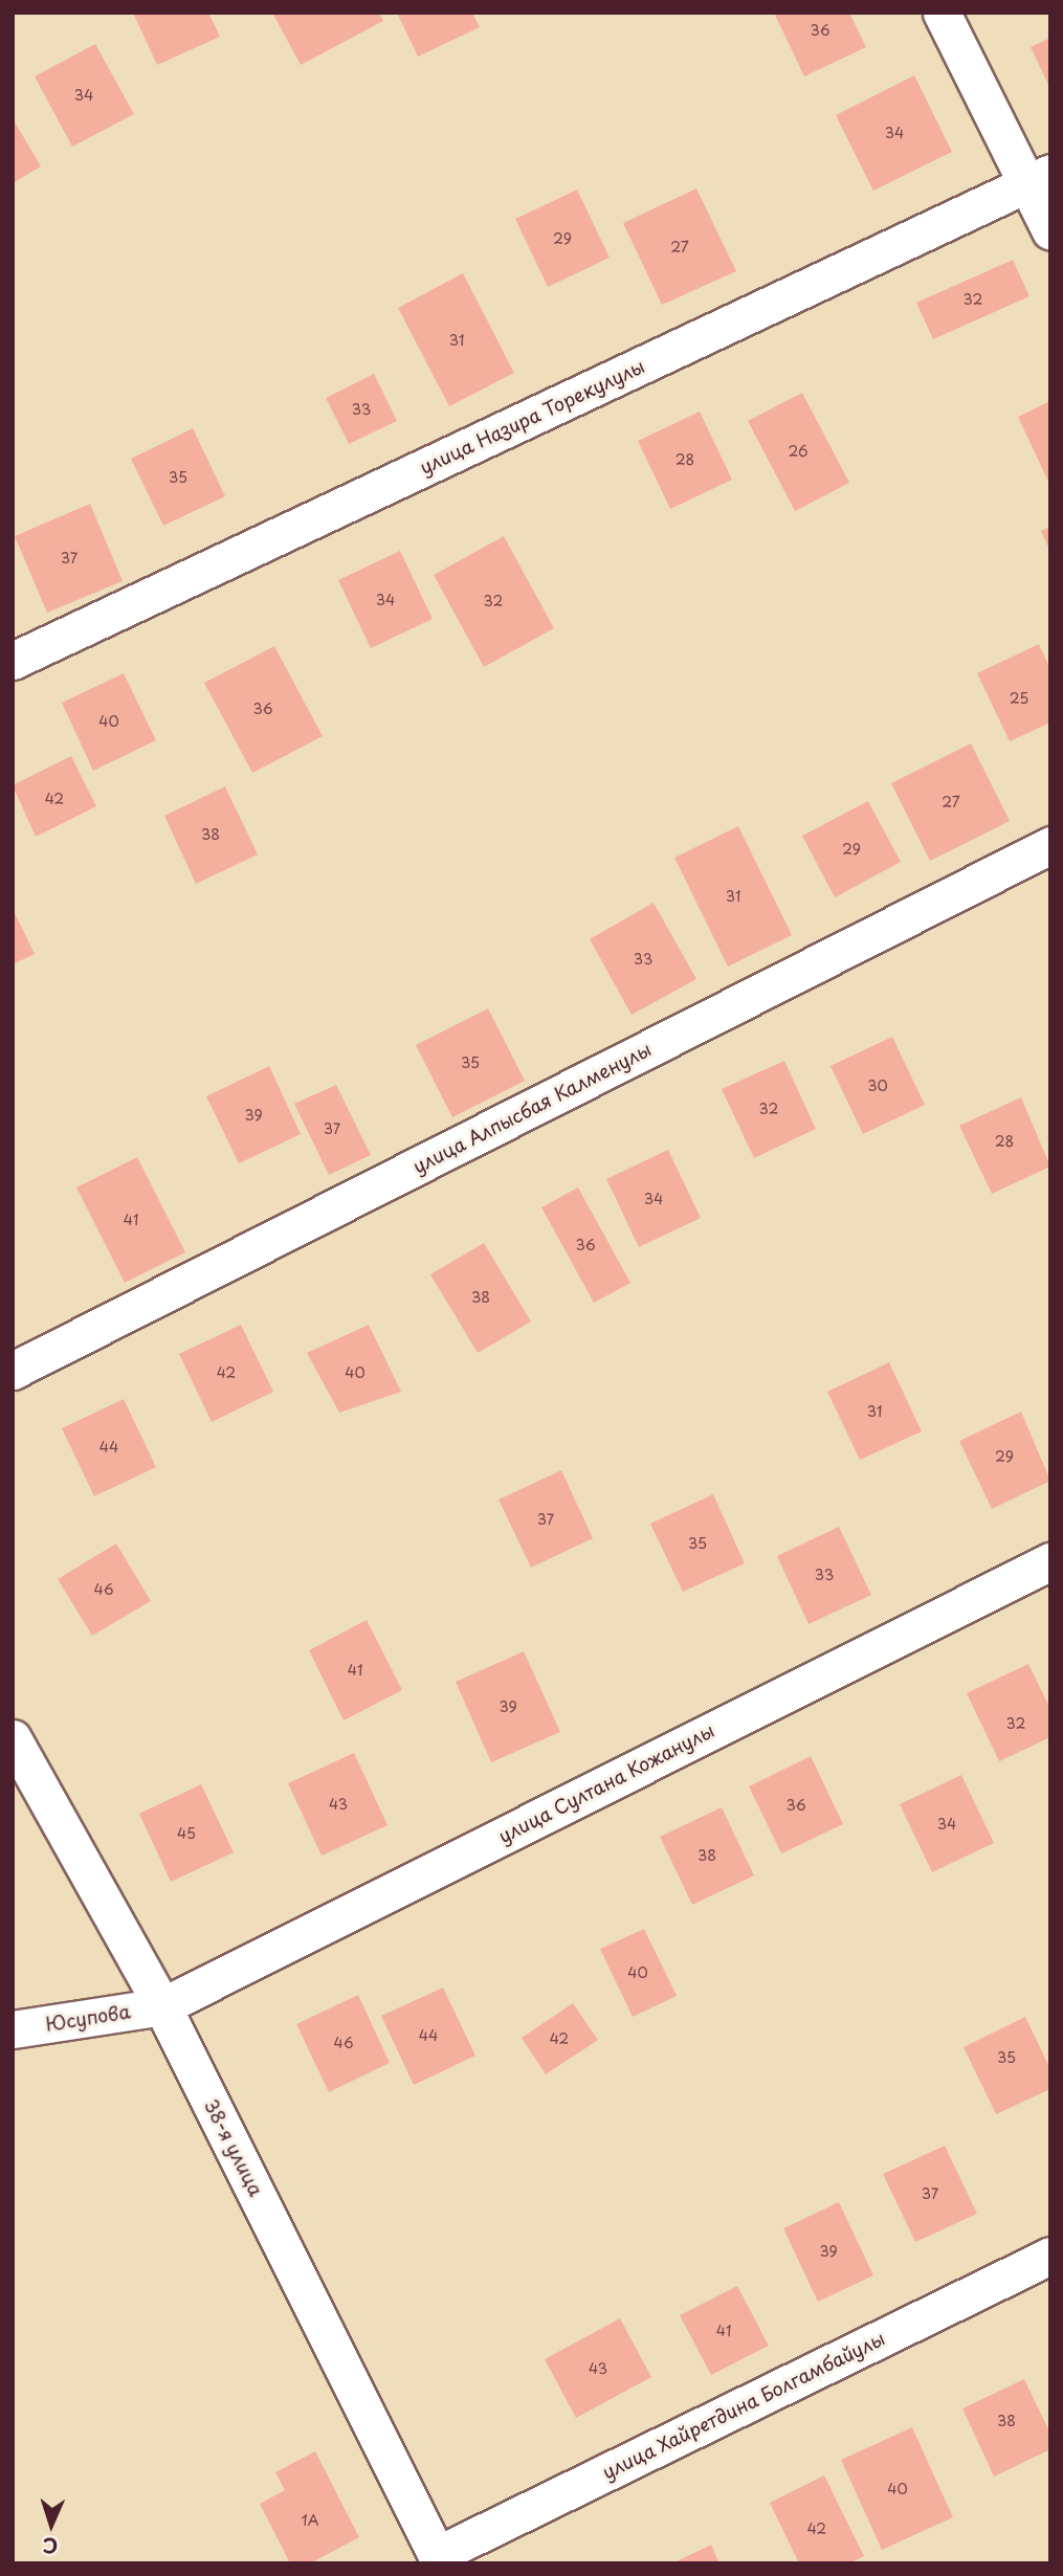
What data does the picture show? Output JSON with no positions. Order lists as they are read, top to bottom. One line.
{"streets":{"street":["улица Назира Торекулулы","улица Алпысбая Калменулы","улица Султана Кожанулы","Юсупова","38-я улица","улица Хайретдина Болгамбайулы"]},"crossings":[["улица Султана Кожанулы","Юсупова"],["улица Султана Кожанулы","38-я улица"],["Юсупова","38-я улица"],["38-я улица","улица Хайретдина Болгамбайулы"]],"house_numbers":["36","34","34","29","27","32","31","33","26","28","35","37","34","32","25","36","40","42","27","38","29","31","33","35","30","32","39","37","28","34","41","36","38","42","40","31","44","29","37","35","33","46","41","39","32","43","36","34","45","38","40","44","42","46","35","37","39","41","43","38","40","1А","42"],"north":"bottom"}
